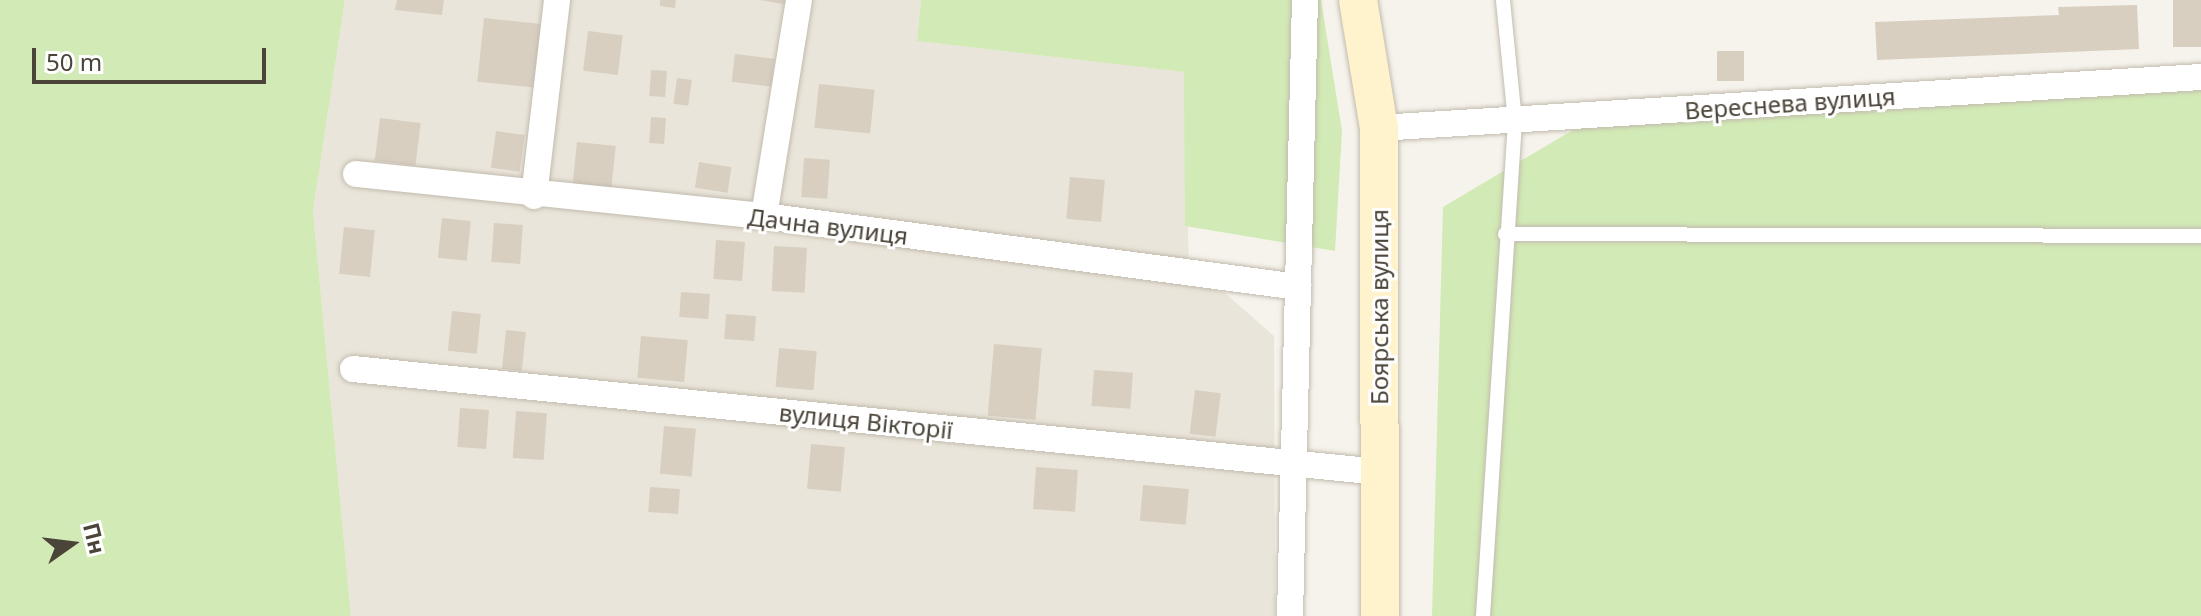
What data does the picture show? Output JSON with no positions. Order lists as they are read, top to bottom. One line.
{"streets":{"street":["Вереснева вулиця","Дачна вулиця","Боярська вулиця","вулиця Вікторії"]},"crossings":[["Вереснева вулиця","Боярська вулиця"],["Боярська вулиця","вулиця Вікторії"]],"scale_bar":"50 m","north":"right"}
